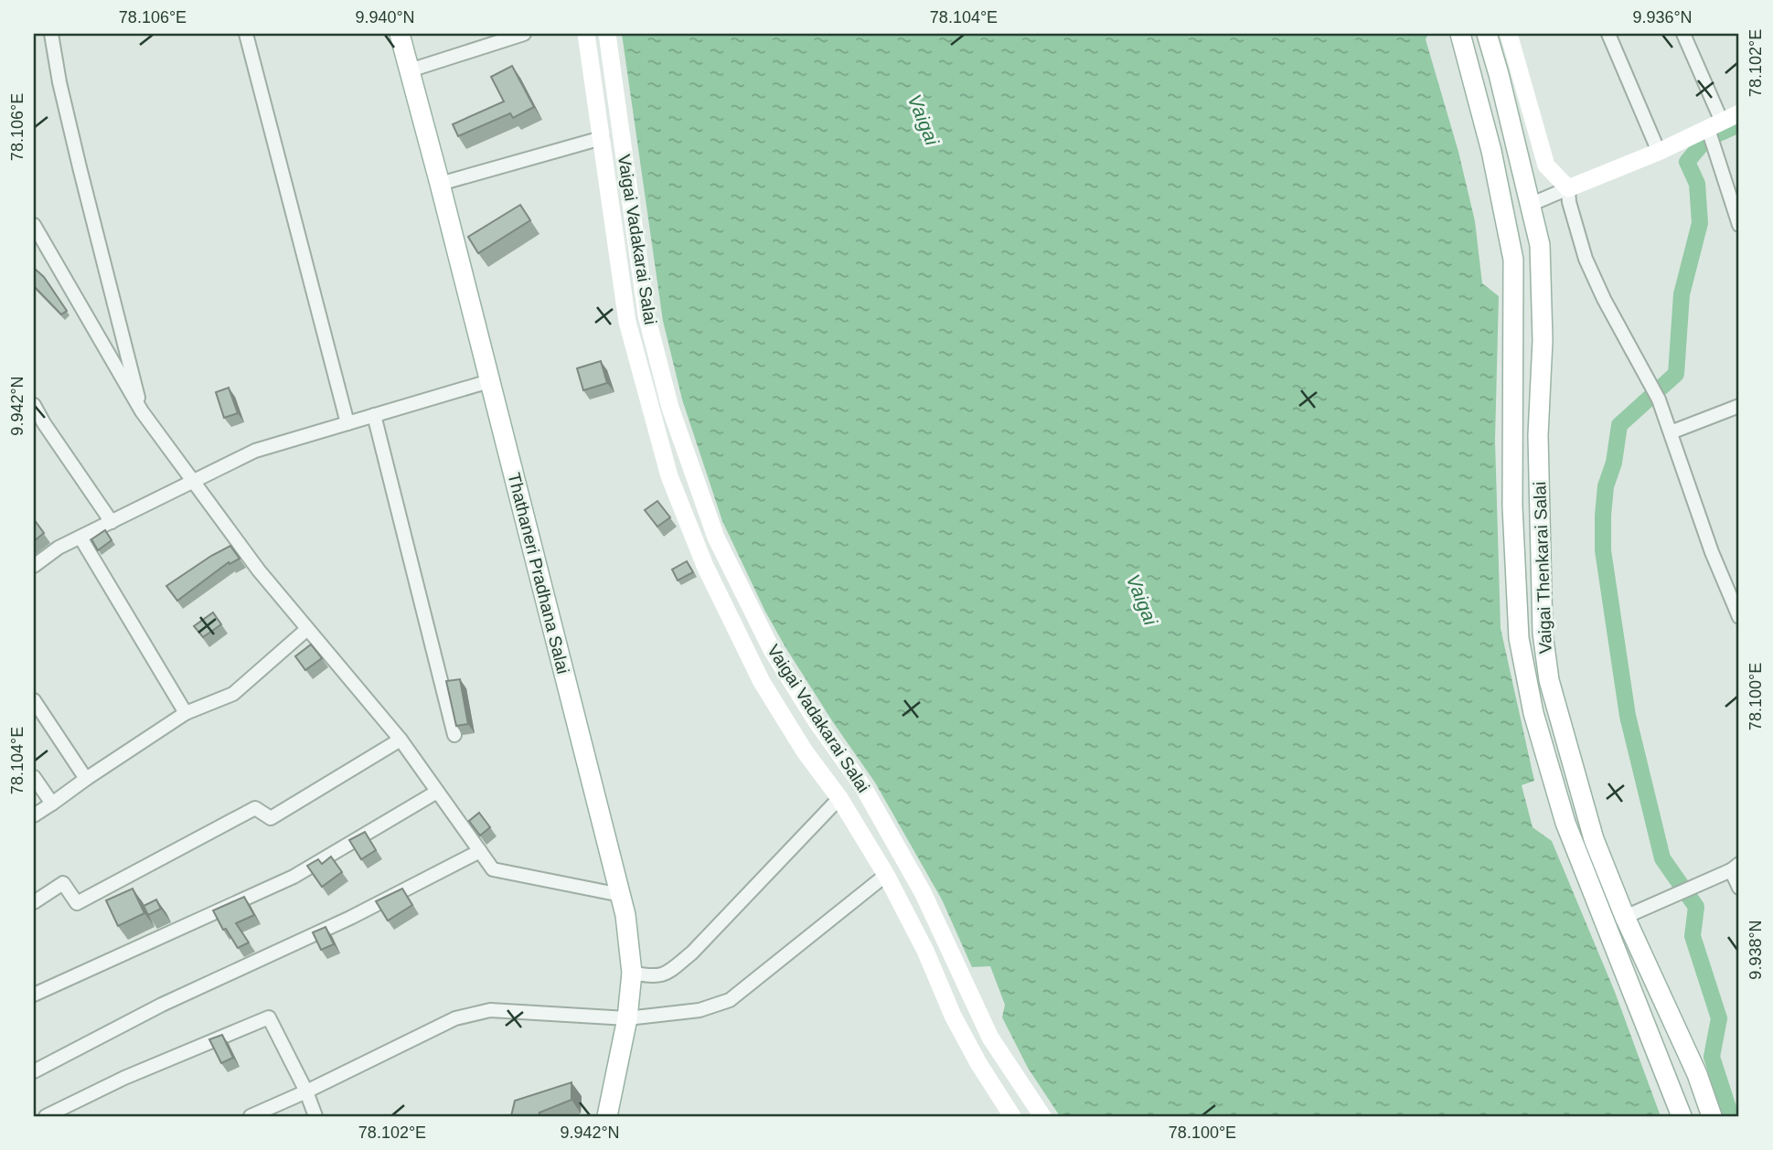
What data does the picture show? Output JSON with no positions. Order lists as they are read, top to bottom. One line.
{"streets":{"main road":["Vaigai Vadakarai Salai","Vaigai Thenkarai Salai","Thathaneri Pradhana Salai"]},"water":["Vaigai"],"coordinates":["78.106°E","9.940°N","78.104°E","9.936°N","78.102°E","9.942°N","78.100°E","9.938°N"]}
